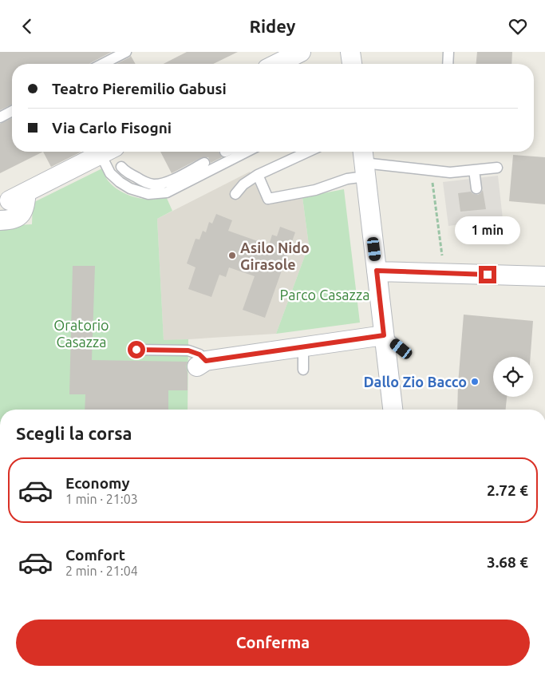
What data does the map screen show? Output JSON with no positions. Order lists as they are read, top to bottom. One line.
{"parks":["Parco Casazza","Oratorio Casazza"],"places":["Asilo Nido Girasole","Dallo Zio Bacco"],"page":{"header":"Ridey","banner":["Teatro Pieremilio Gabusi","Via Carlo Fisogni"],"bubble":"1 min","heading":"Scegli la corsa","list":[{"name":"Economy","note":"1 min · 21:03","value":"2.72 €"},{"name":"Comfort","note":"2 min · 21:04","value":"3.68 €"}],"buttons":"Conferma"}}
